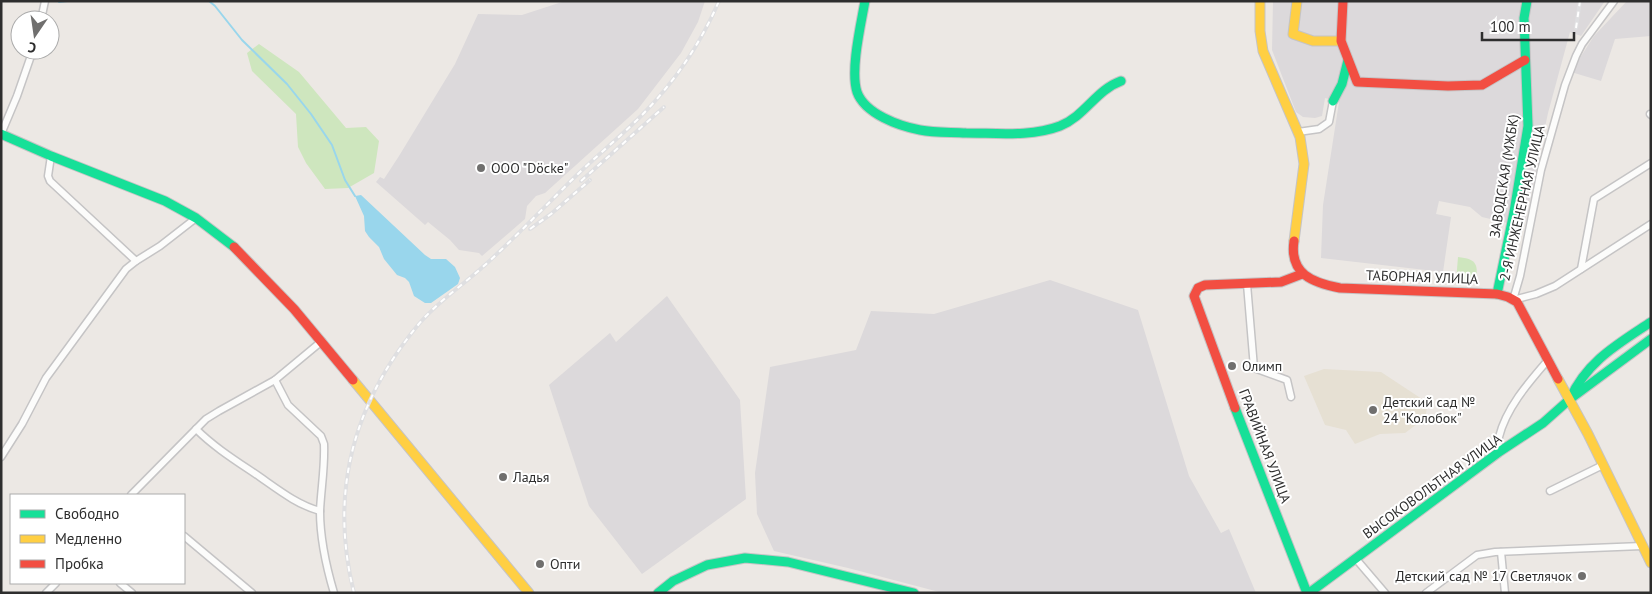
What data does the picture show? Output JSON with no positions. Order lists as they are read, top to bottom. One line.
{"streets":{"street":["ЗАВОДСКАЯ (МЖБК)","2-Я ИНЖЕНЕРНАЯ УЛИЦА","ТАБОРНАЯ УЛИЦА","ГРАВИЙНАЯ УЛИЦА","ВЫСОКОВОЛЬТНАЯ УЛИЦА"]},"crossings":[["ЗАВОДСКАЯ (МЖБК)","ТАБОРНАЯ УЛИЦА"],["2-Я ИНЖЕНЕРНАЯ УЛИЦА","ТАБОРНАЯ УЛИЦА"],["2-Я ИНЖЕНЕРНАЯ УЛИЦА","ВЫСОКОВОЛЬТНАЯ УЛИЦА"],["ГРАВИЙНАЯ УЛИЦА","ВЫСОКОВОЛЬТНАЯ УЛИЦА"]],"places":["ООО \"Döcke\"","Олимп","Детский сад № 24 \"Колобок\"","Ладья","Опти","Детский сад № 17 Светлячок"],"legend":["Свободно","Медленно","Пробка"],"scale_bar":"100 m","north":"bottom"}
